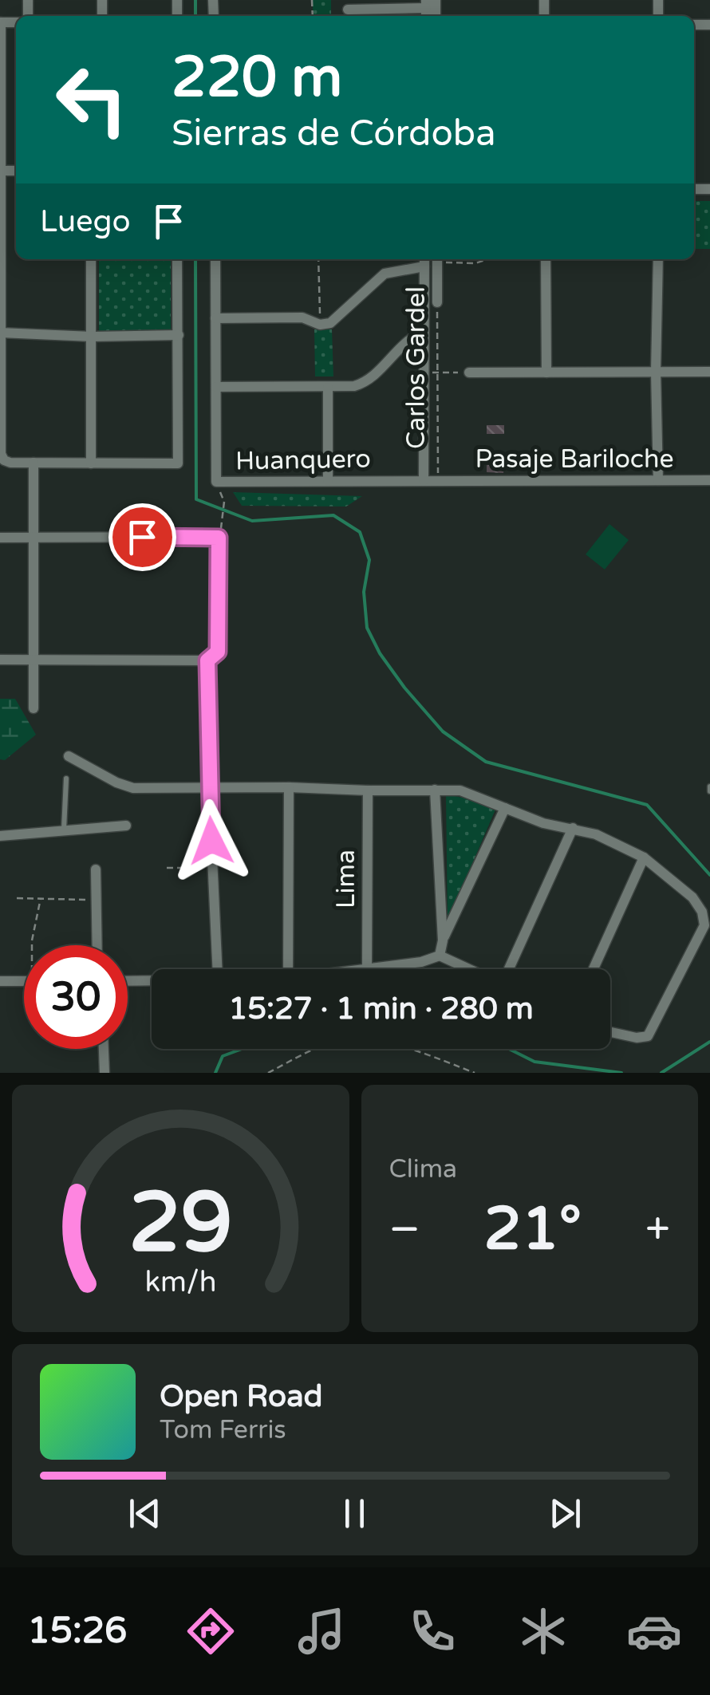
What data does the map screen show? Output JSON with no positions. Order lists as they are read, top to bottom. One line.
{"streets":{"street":["Carlos Gardel","Pasaje Bariloche","Huanquero","Lima"]},"crossings":[["Carlos Gardel","Pasaje Bariloche"],["Carlos Gardel","Huanquero"],["Pasaje Bariloche","Huanquero"]],"page":{"turn":["220 m","Sierras de Córdoba"],"then":"Luego","limit":"30","trip":"15:27 · 1 min · 280 m","tile":"Clima","heat":["−","21°","+"],"song":["Open Road","Tom Ferris"],"tabs":"15:26","gauge":["29","km/h"]}}
